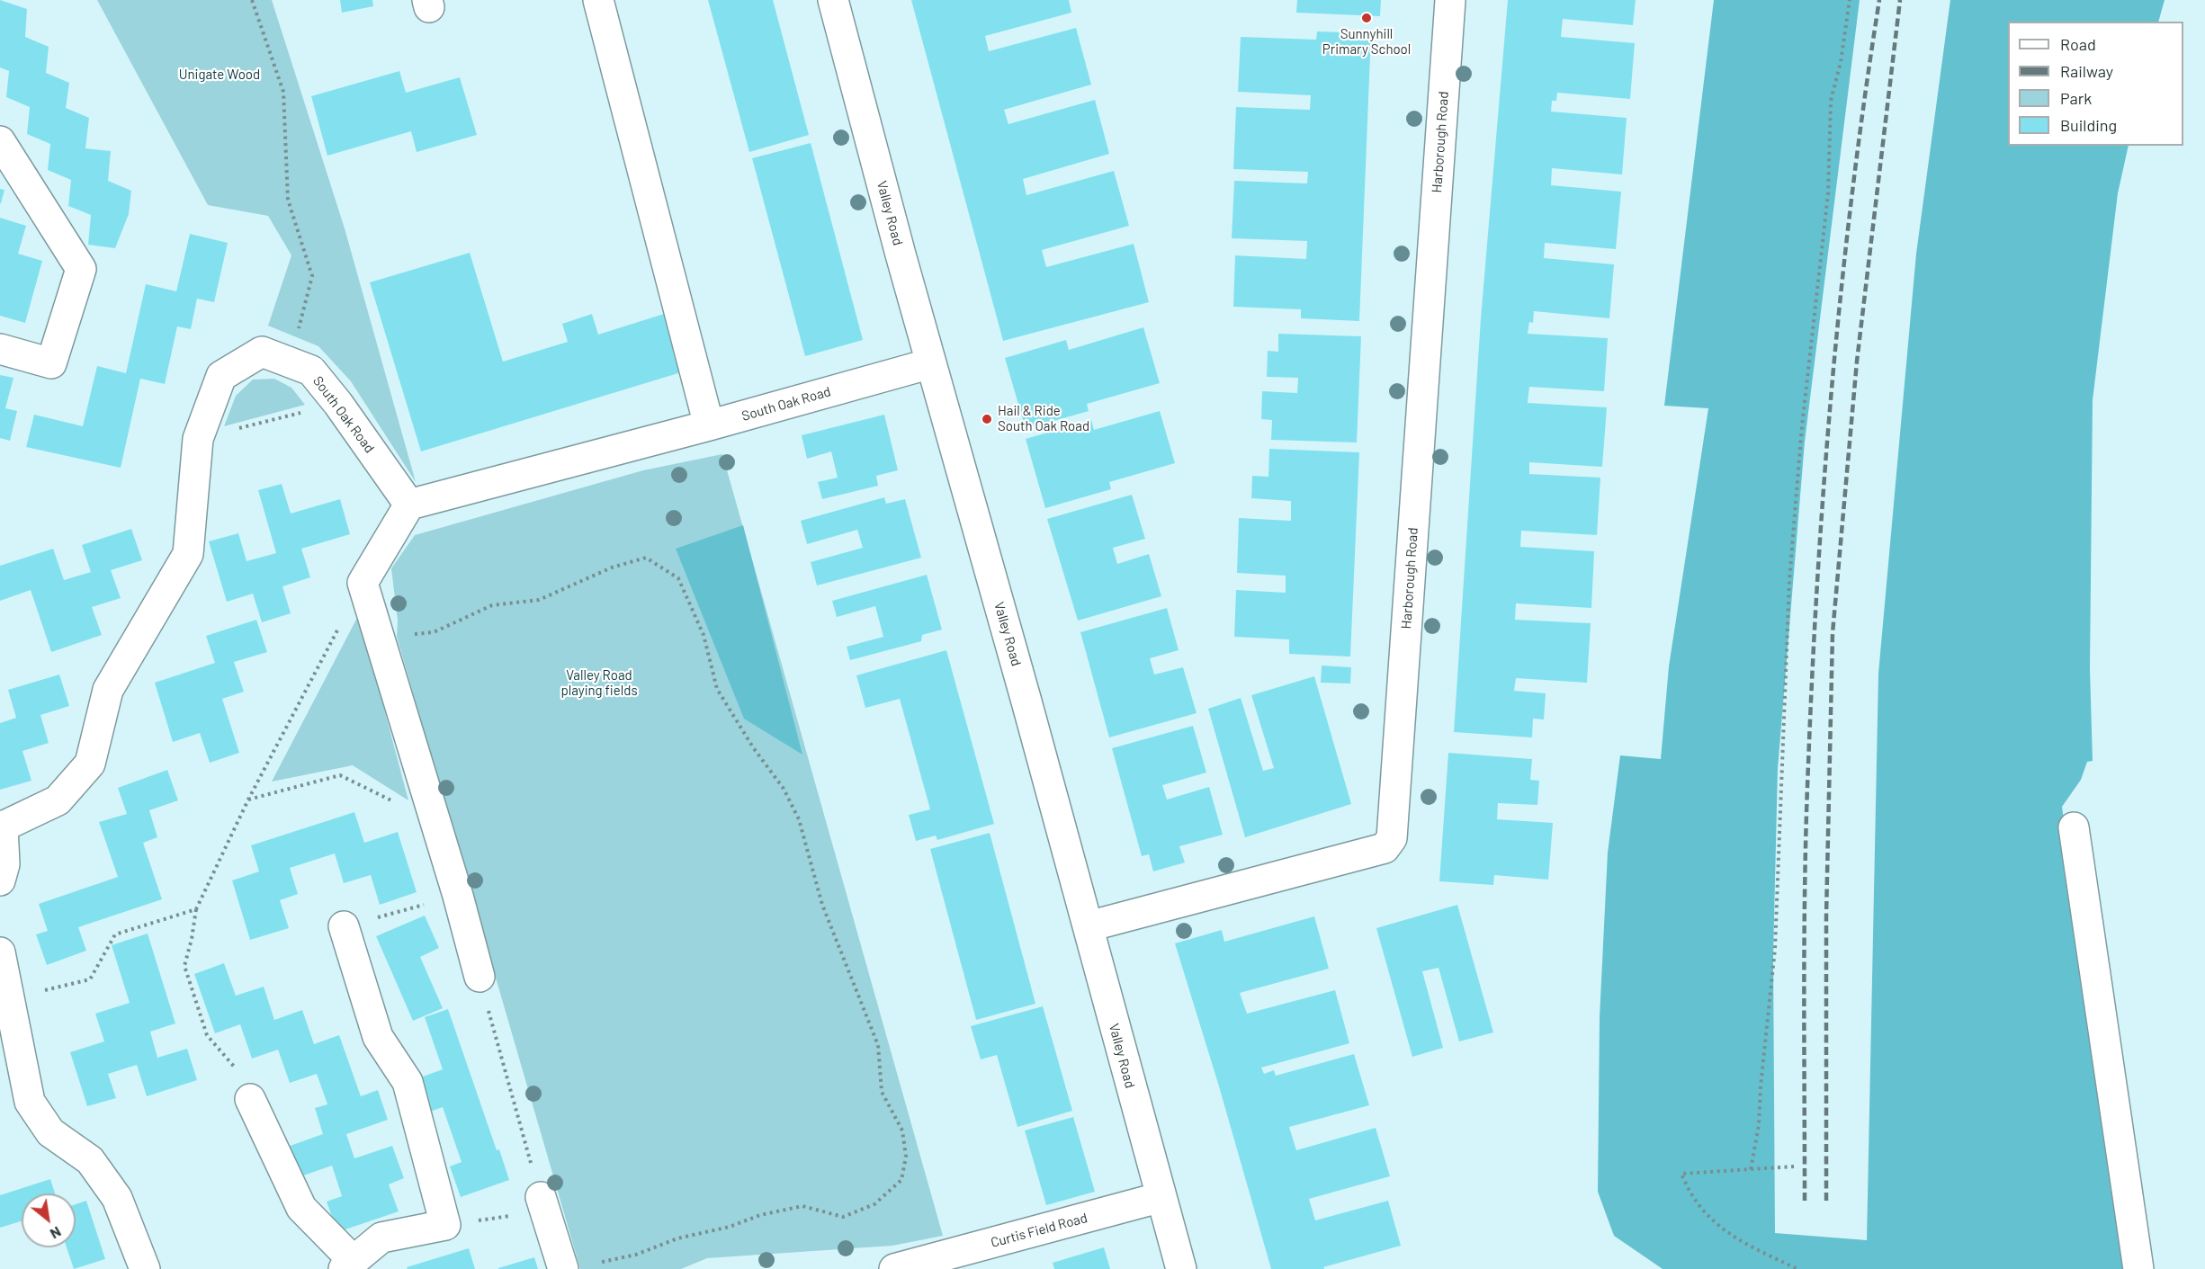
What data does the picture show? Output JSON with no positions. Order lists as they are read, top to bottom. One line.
{"streets":{"street":["Harborough Road","Valley Road","South Oak Road","Curtis Field Road"]},"crossings":[["Harborough Road","Valley Road"],["Valley Road","South Oak Road"],["Valley Road","Curtis Field Road"]],"parks":["Unigate Wood","Valley Road playing fields"],"places":["Sunnyhill Primary School","Hail & Ride South Oak Road"],"legend":["Road","Railway","Park","Building"],"north":"bottom right"}
